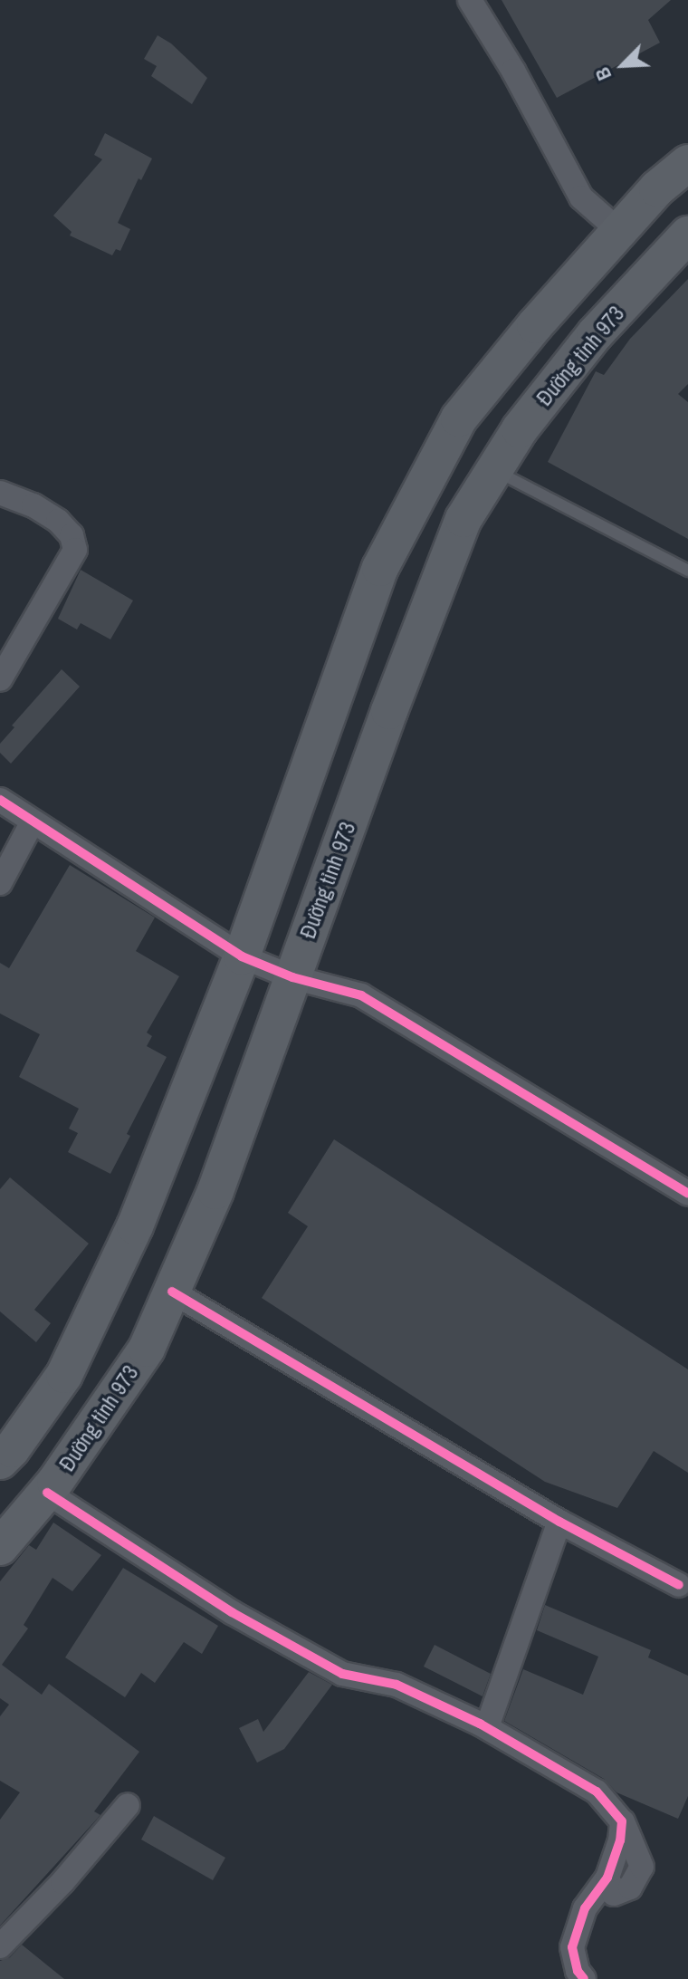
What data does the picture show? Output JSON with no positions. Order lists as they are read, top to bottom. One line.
{"streets":{"main road":["Đường tỉnh 973"]},"north":"bottom left"}
